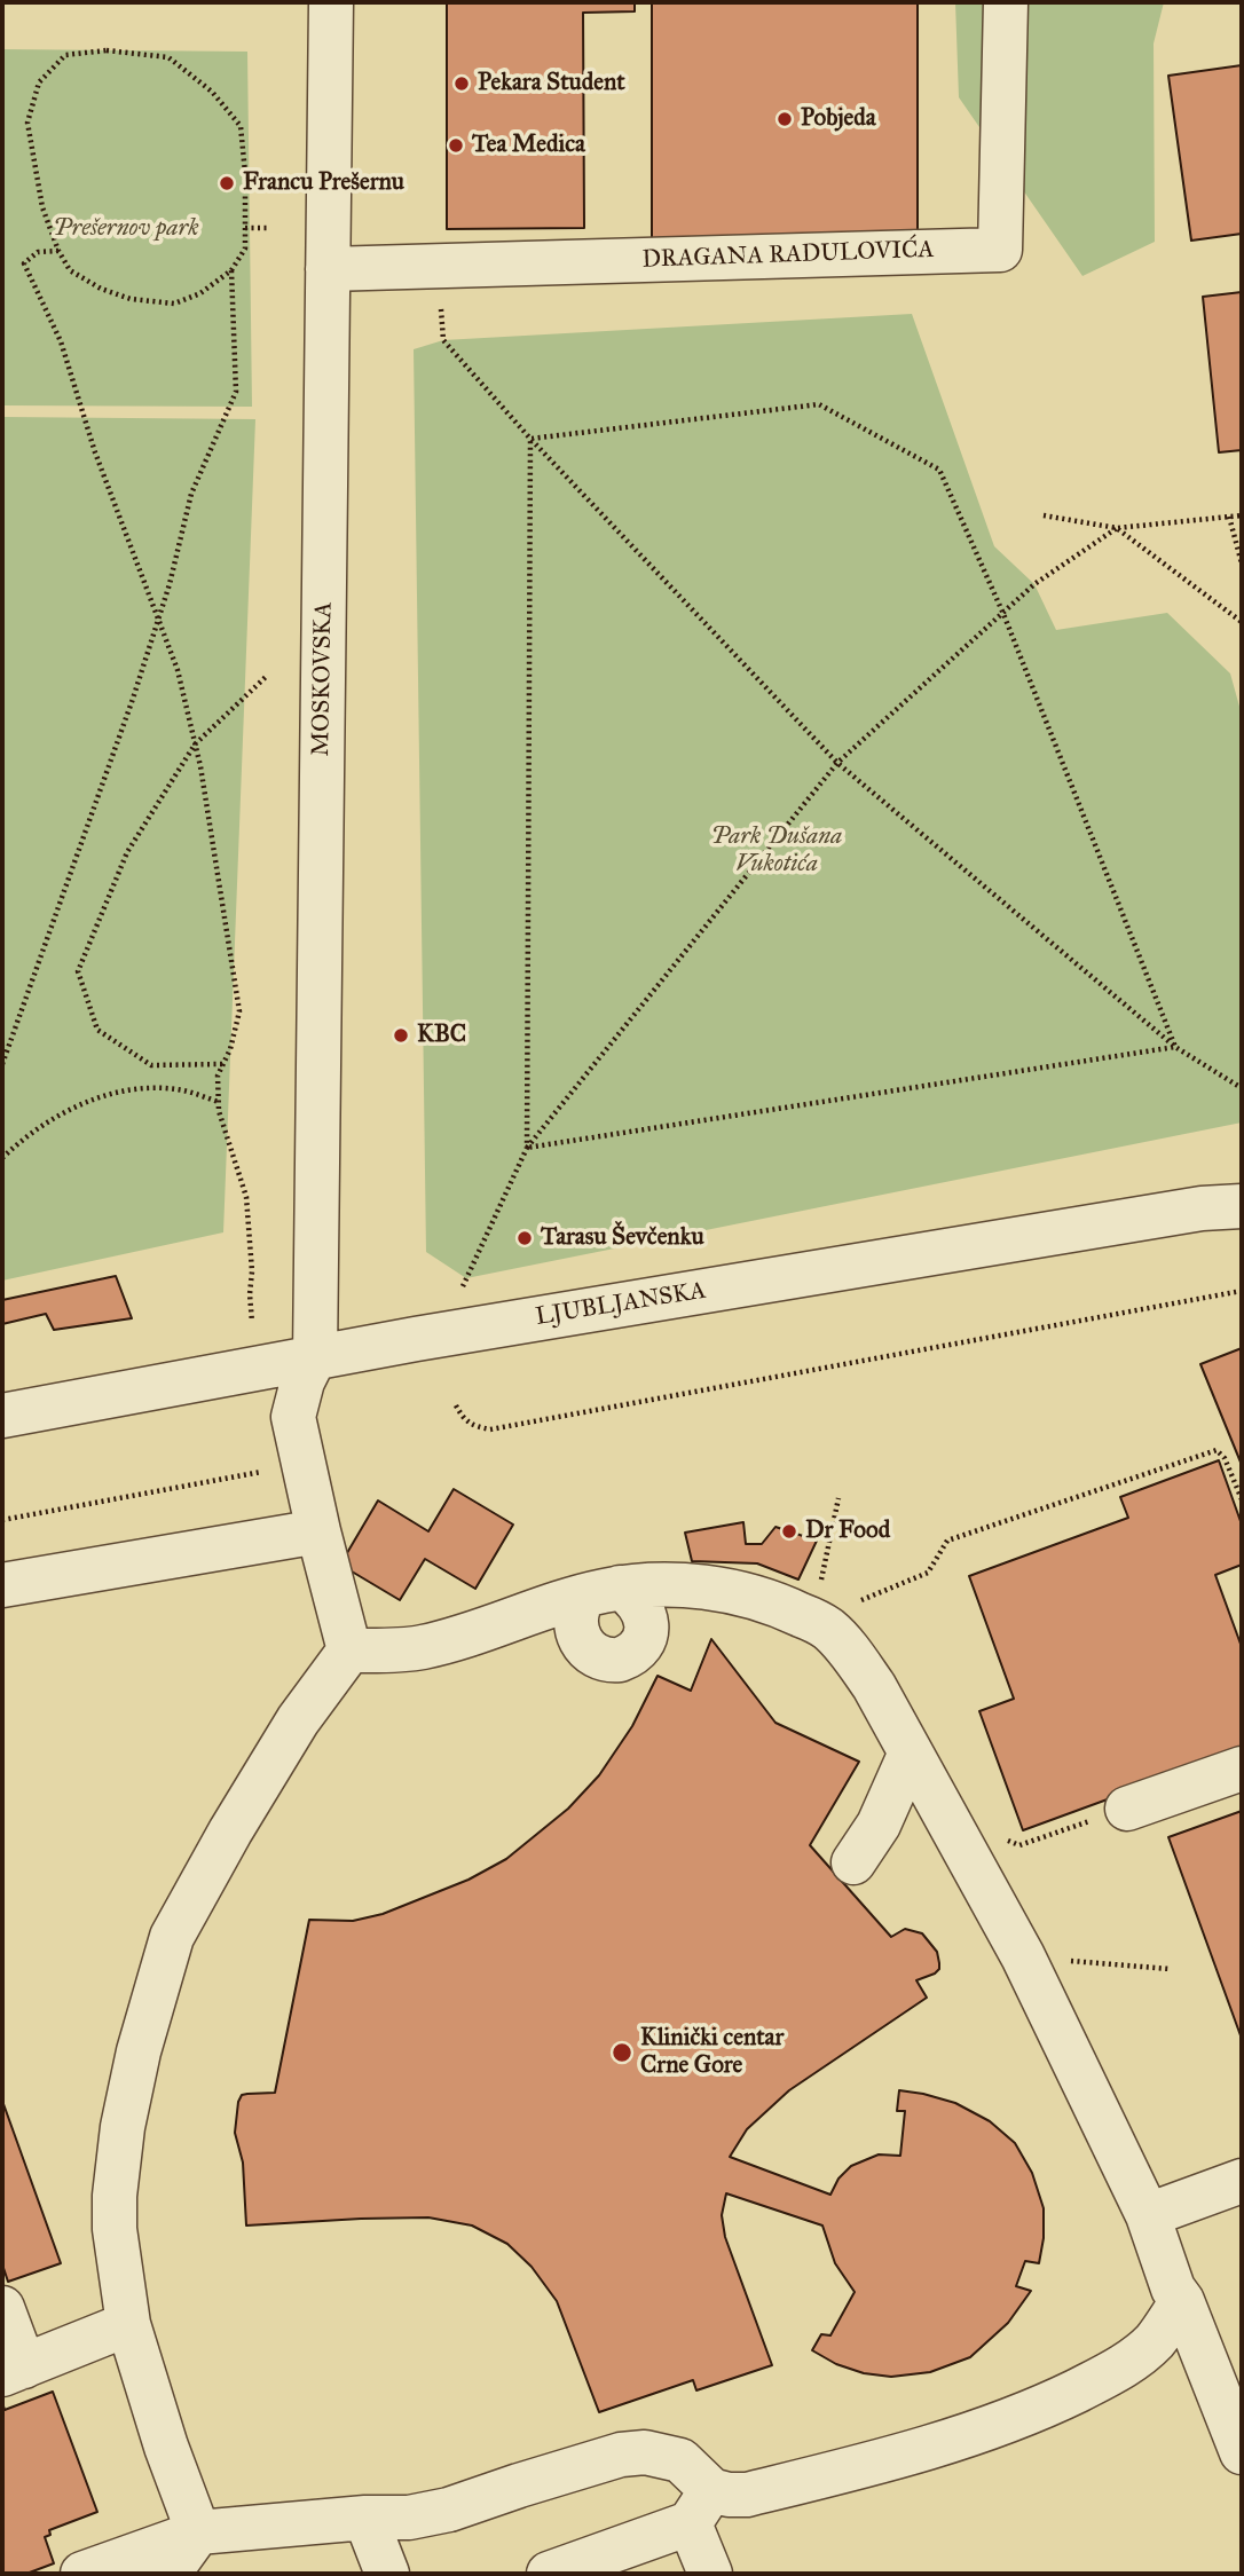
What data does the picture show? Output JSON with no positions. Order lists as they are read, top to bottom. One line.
{"streets":{"street":["DRAGANA RADULOVIĆA","MOSKOVSKA","LJUBLJANSKA"]},"crossings":[["DRAGANA RADULOVIĆA","MOSKOVSKA"],["MOSKOVSKA","LJUBLJANSKA"]],"parks":["Prešernov park","Park Dušana Vukotića"],"places":["Pekara Student","Pobjeda","Tea Medica","Francu Prešernu","KBC","Tarasu Ševčenku","Dr Food","Klinički centar Crne Gore"]}
